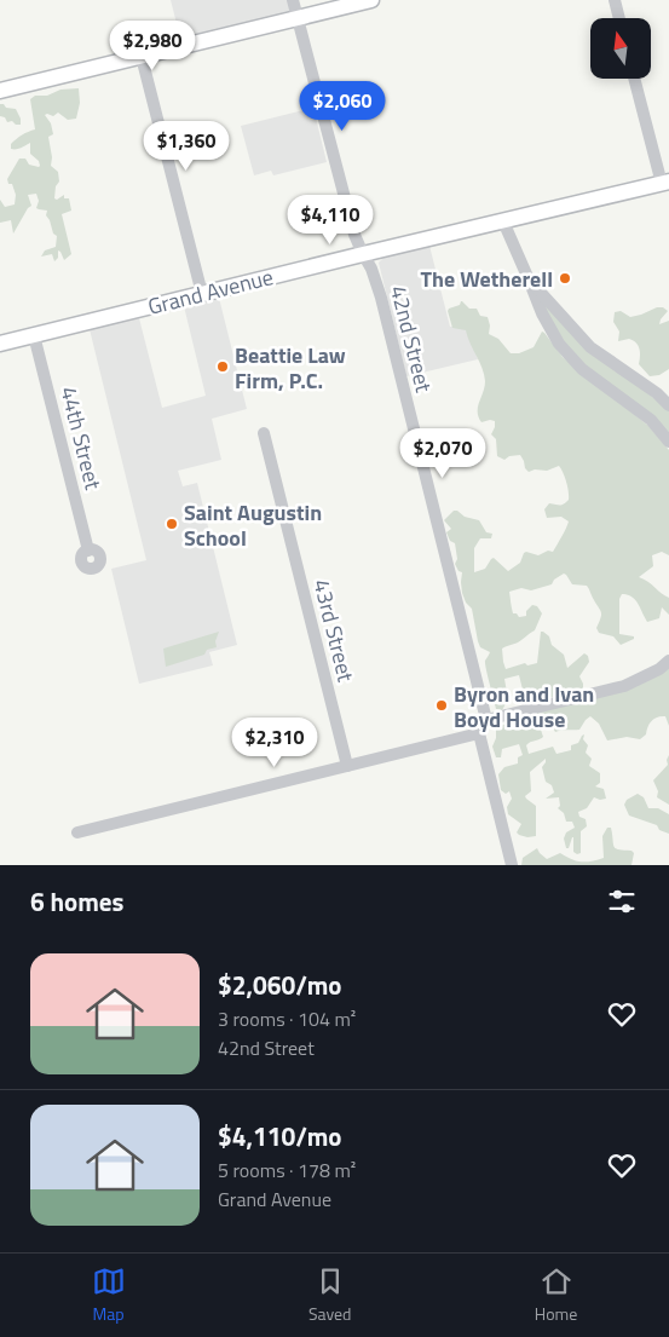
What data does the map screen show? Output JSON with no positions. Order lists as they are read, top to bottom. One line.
{"streets":{"main road":["Grand Avenue"],"street":["42nd Street","44th Street","43rd Street"]},"crossings":[["Grand Avenue","42nd Street"],["Grand Avenue","44th Street"]],"places":["The Wetherell","Beattie Law Firm, P.C.","Saint Augustin School","Byron and Ivan Boyd House"],"north":"top","page":{"price":["$2,980","$2,060","$1,360","$4,110","$2,070","$2,310"],"heading":"6 homes","list":[{"name":"$2,060/mo","note":"3 rooms · 104 m² · 42nd Street"},{"name":"$4,110/mo","note":"5 rooms · 178 m² · Grand Avenue"}],"tabs":["Map","Saved","Home"]}}
